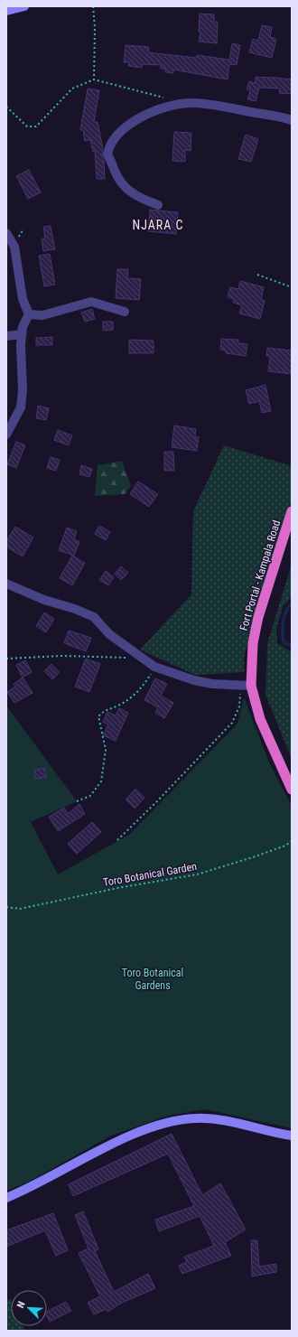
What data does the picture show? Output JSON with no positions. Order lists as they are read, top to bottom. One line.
{"streets":{"highway":["Fort Portal - Kampala Road"],"path":["Toro Botanical Garden"]},"districts":["NJARA C"],"parks":["Toro Botanical Gardens"],"north":"top left"}
